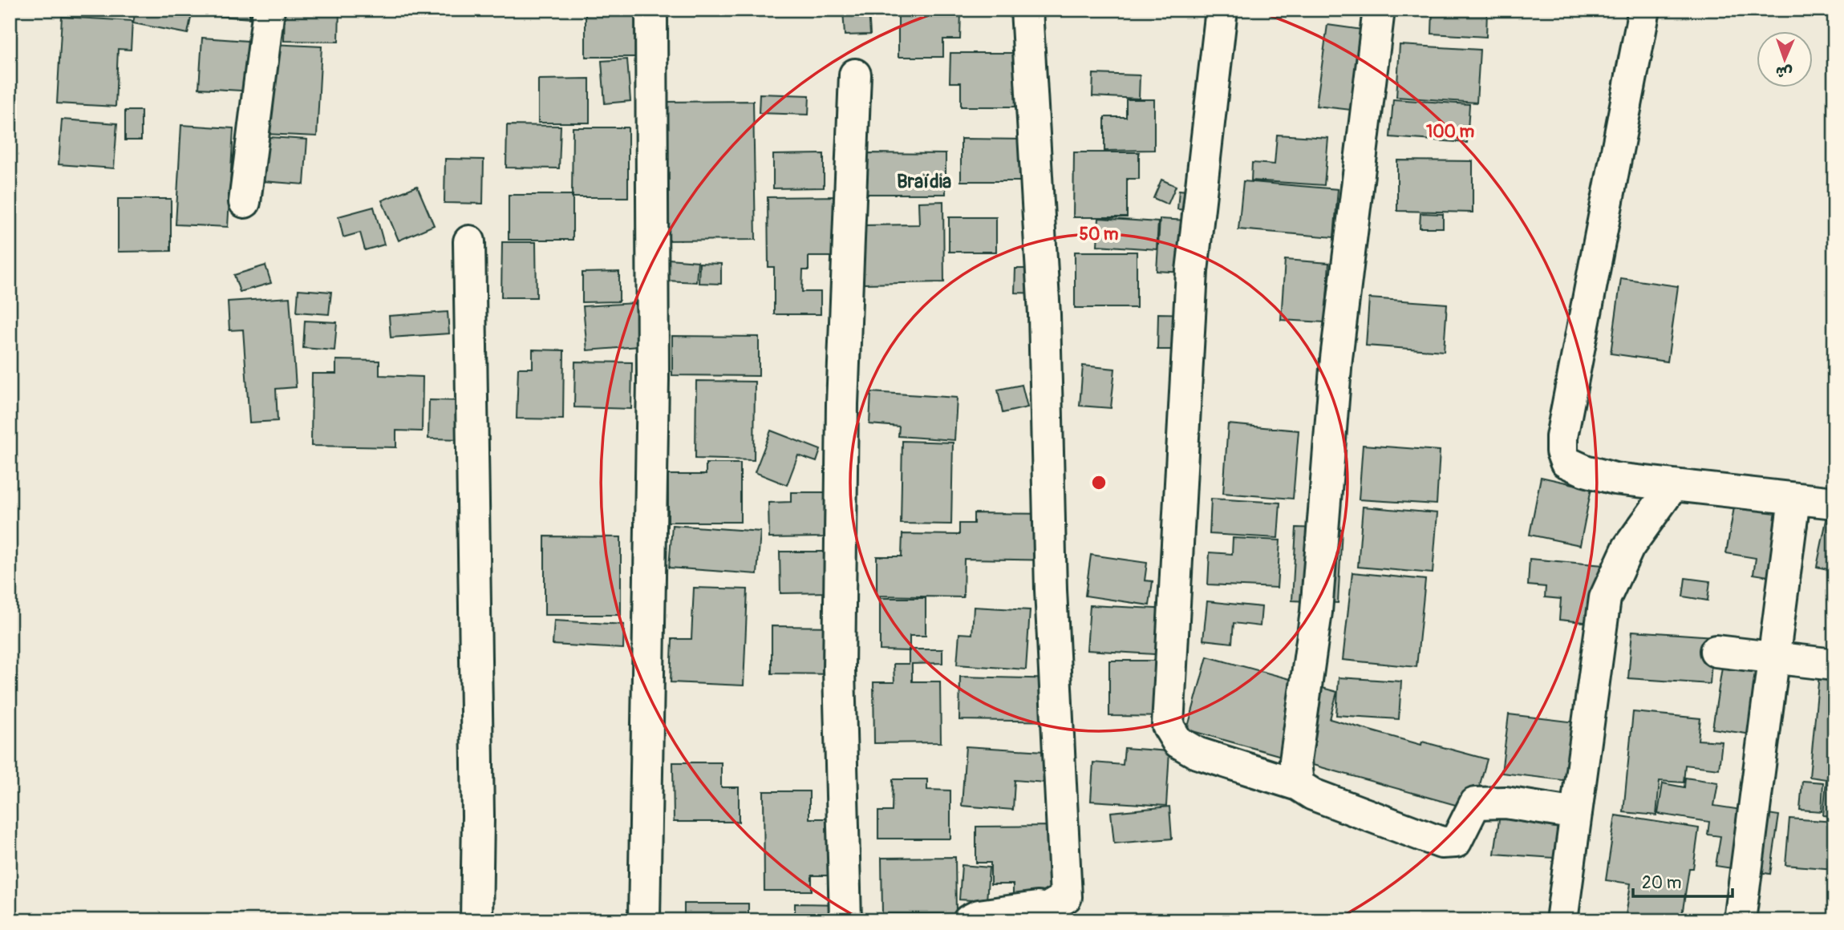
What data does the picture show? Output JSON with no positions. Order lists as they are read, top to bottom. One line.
{"districts":["Braïdia"],"scale_bar":"20 m","north":"bottom","rings":["100 m","50 m"]}
